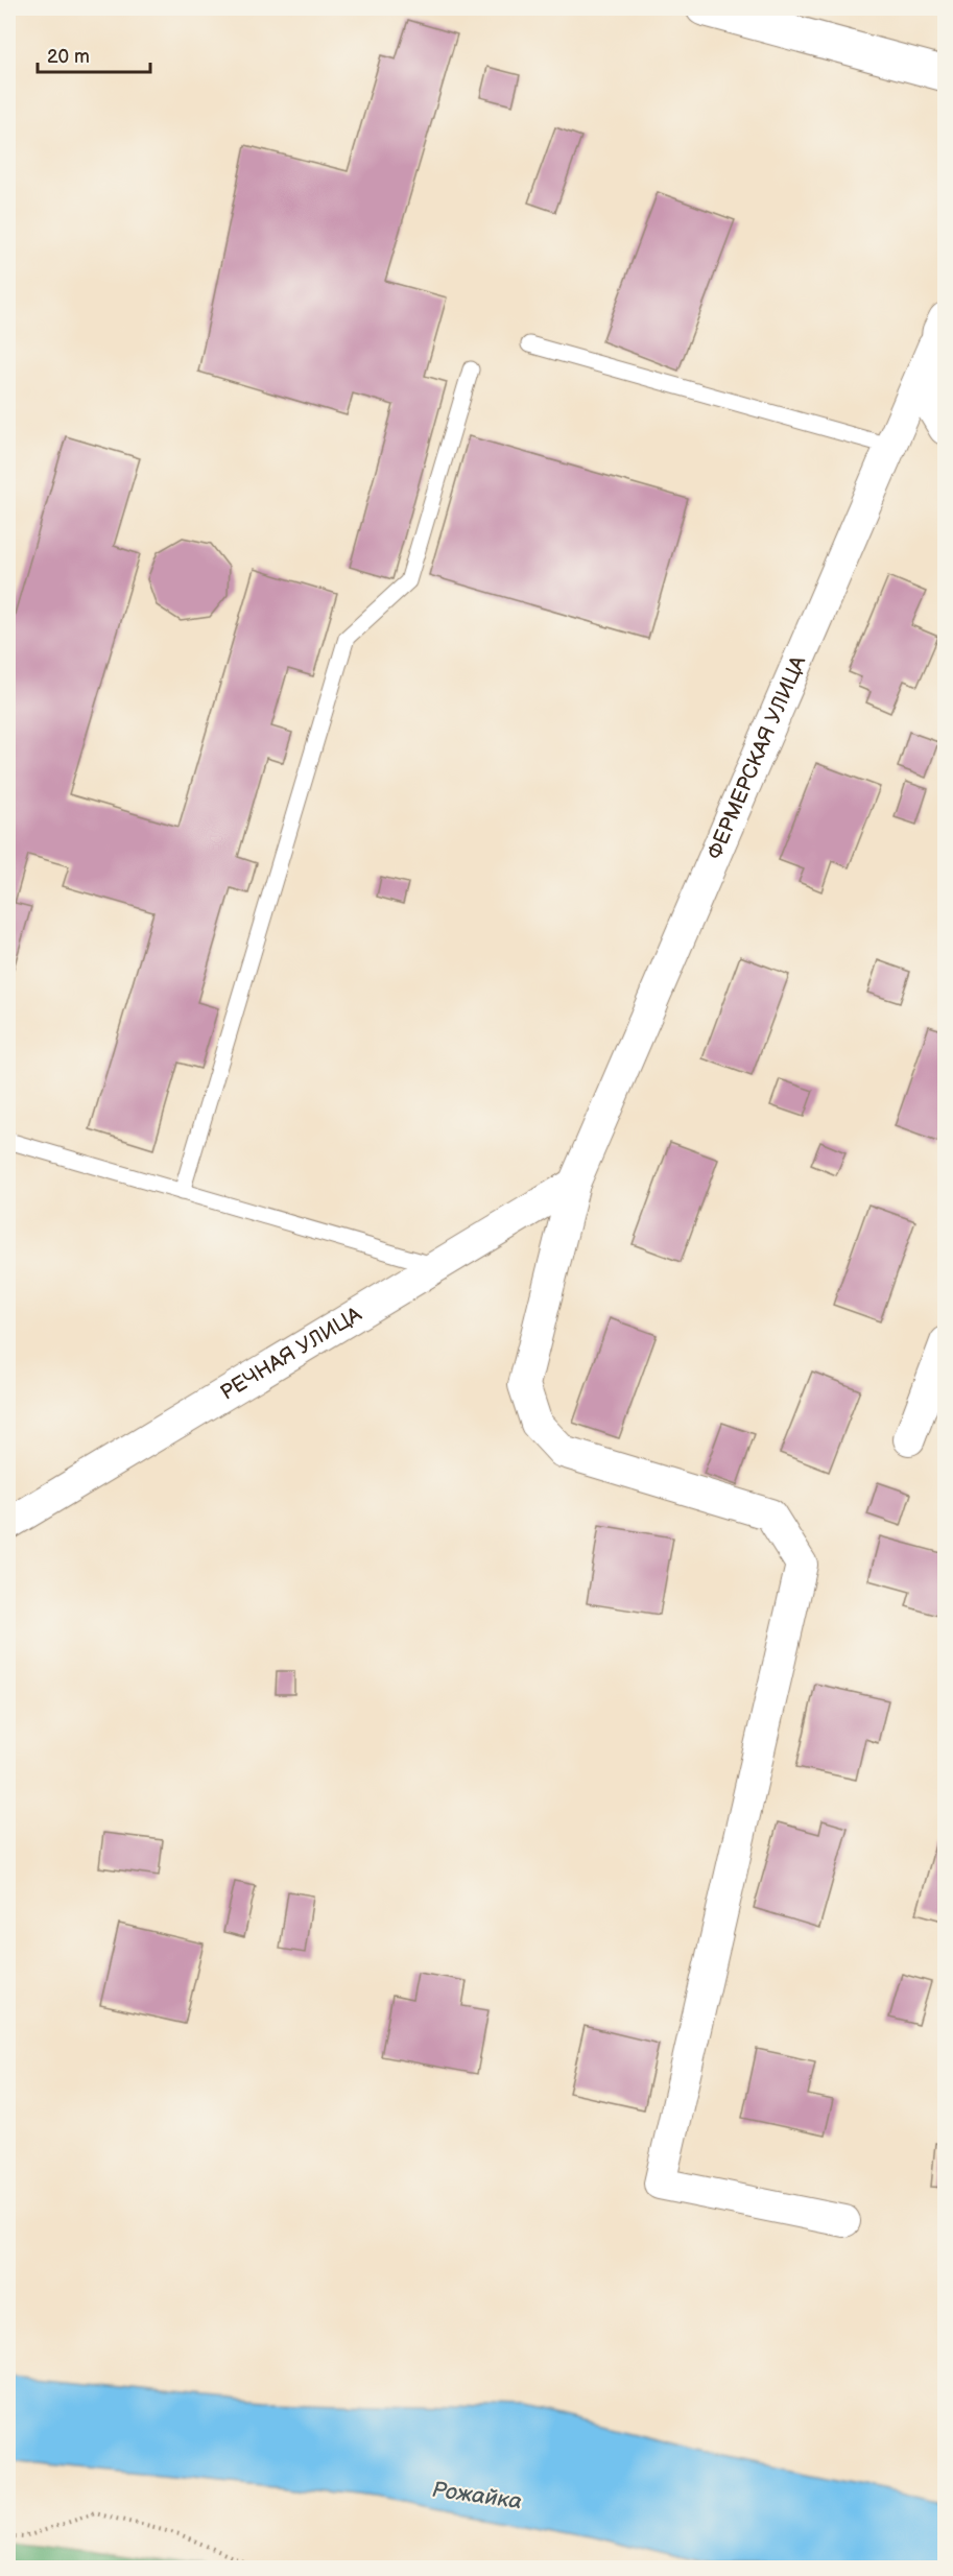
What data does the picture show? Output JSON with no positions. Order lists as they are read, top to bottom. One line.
{"streets":{"street":["ФЕРМЕРСКАЯ УЛИЦА","РЕЧНАЯ УЛИЦА"]},"crossings":[["ФЕРМЕРСКАЯ УЛИЦА","РЕЧНАЯ УЛИЦА"]],"water":["Рожайка"],"scale_bar":"20 m"}
